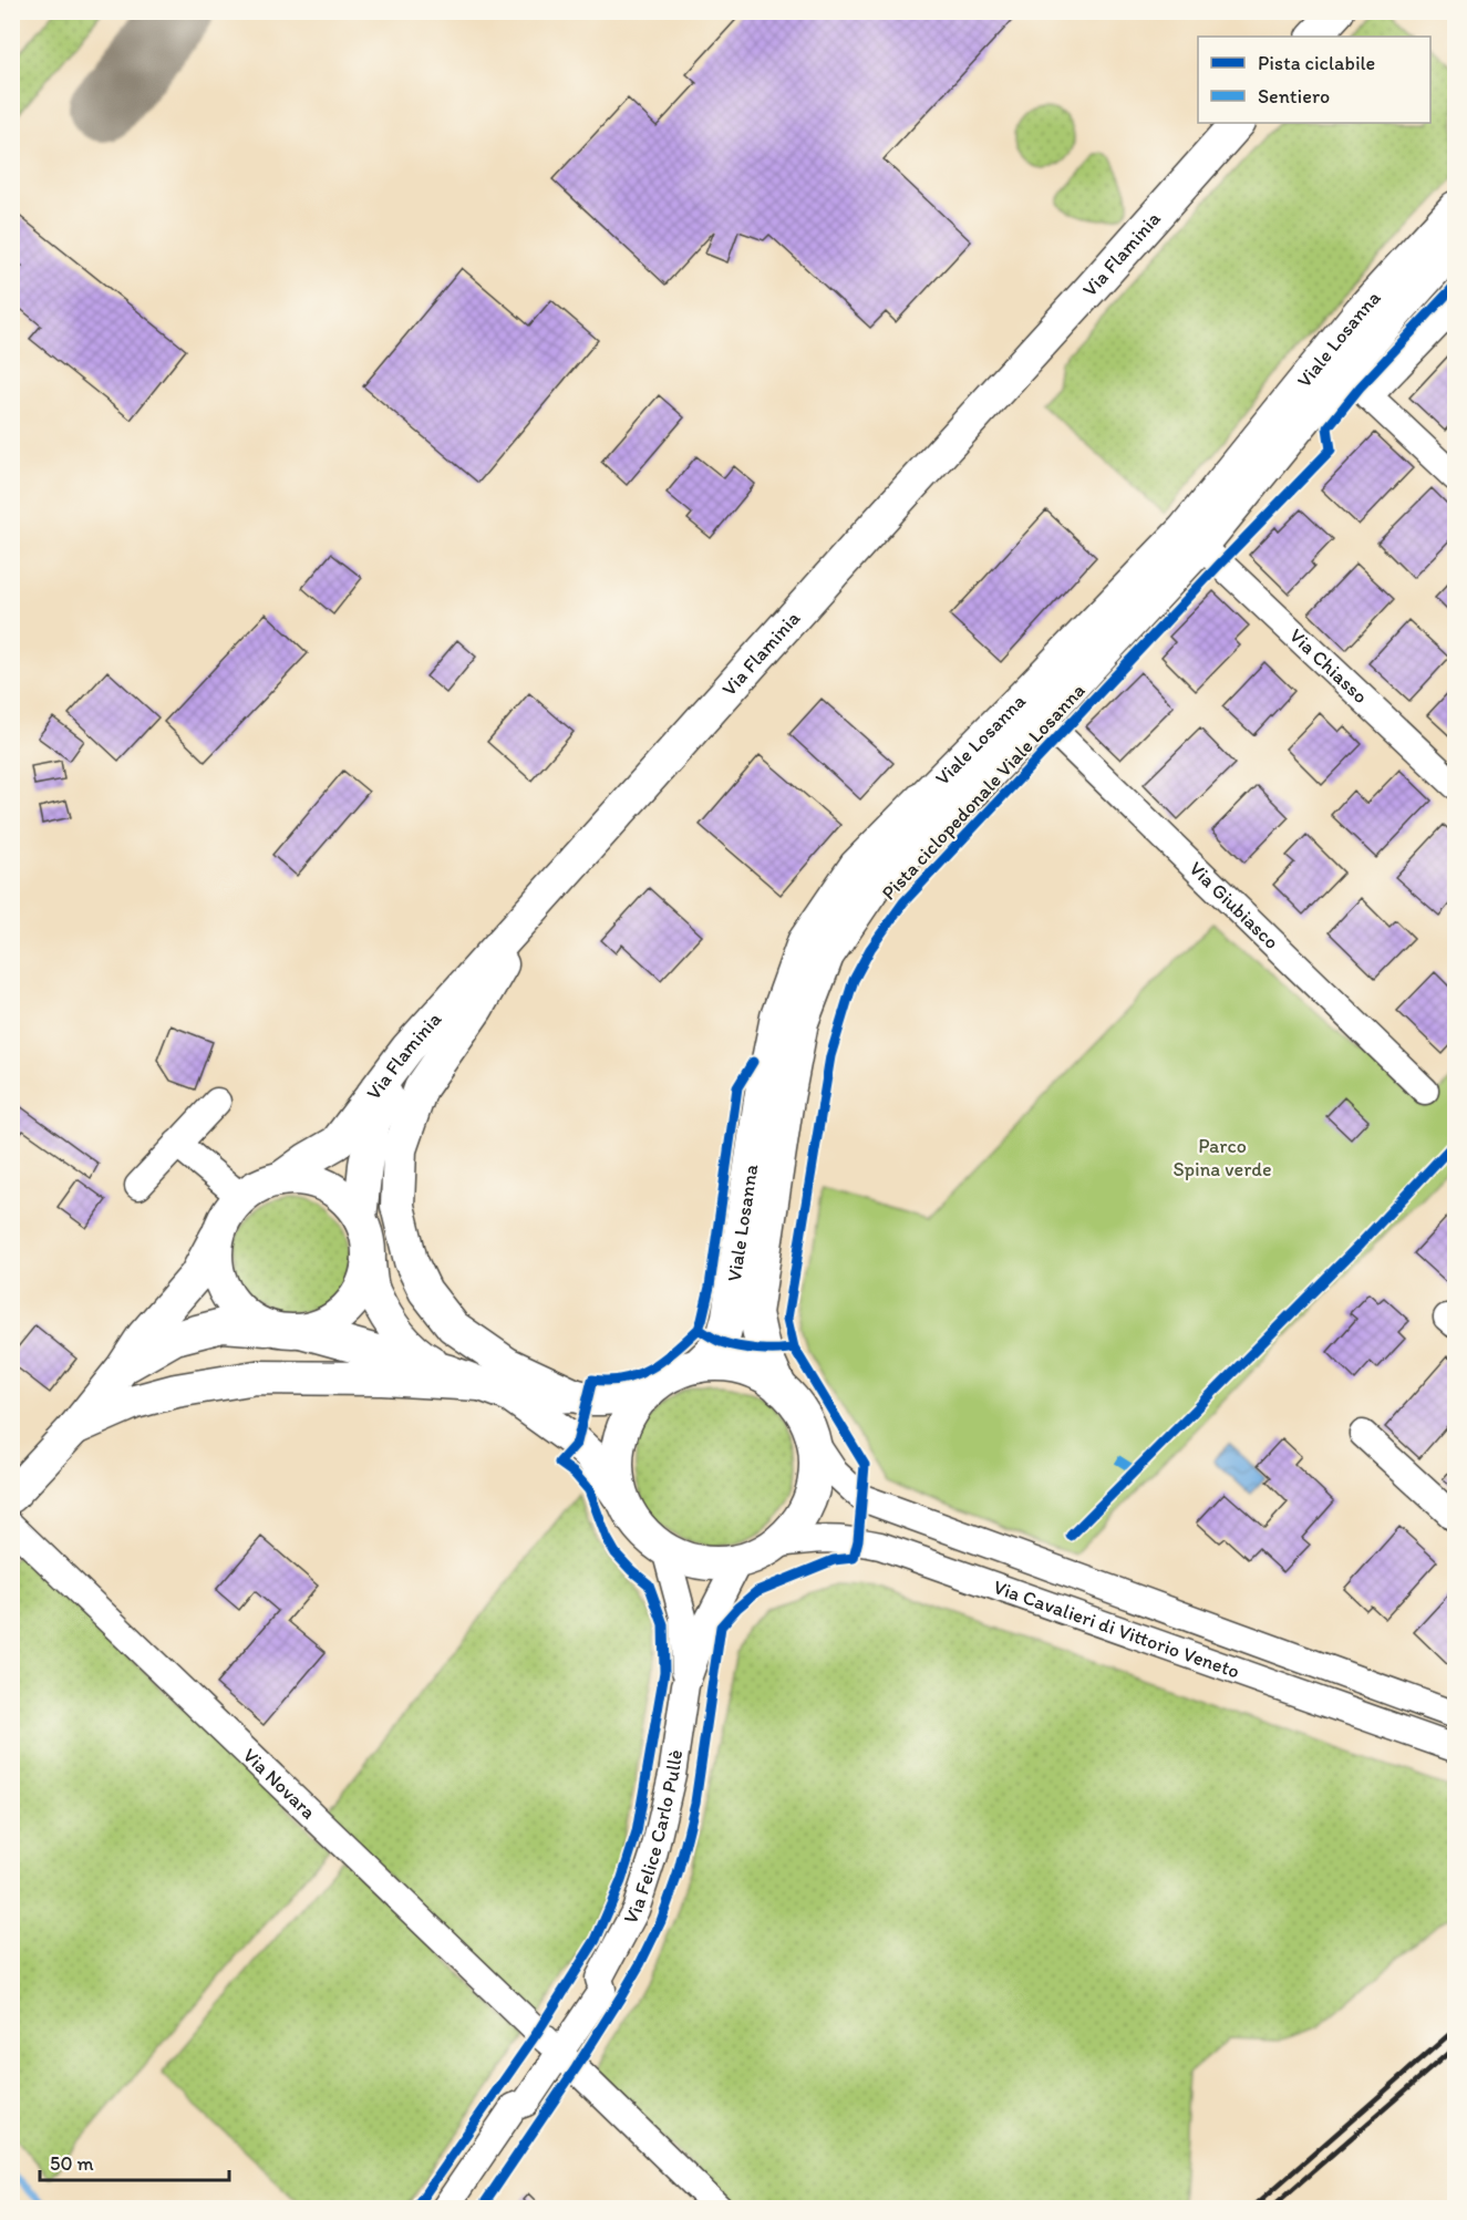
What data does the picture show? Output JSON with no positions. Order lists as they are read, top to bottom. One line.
{"streets":{"main road":["Via Flaminia","Viale Losanna","Via Cavalieri di Vittorio Veneto"],"street":["Via Chiasso","Via Giubiasco","Via Novara","Via Felice Carlo Pullè"],"cycle path":["Pista ciclopedonale Viale Losanna"]},"crossings":[["Viale Losanna","Via Chiasso"],["Viale Losanna","Via Giubiasco"],["Viale Losanna","Via Cavalieri di Vittorio Veneto"],["Viale Losanna","Via Felice Carlo Pullè"],["Via Cavalieri di Vittorio Veneto","Via Felice Carlo Pullè"],["Via Novara","Via Felice Carlo Pullè"]],"parks":["Parco Spina verde"],"legend":["Pista ciclabile","Sentiero"],"scale_bar":"50 m"}
